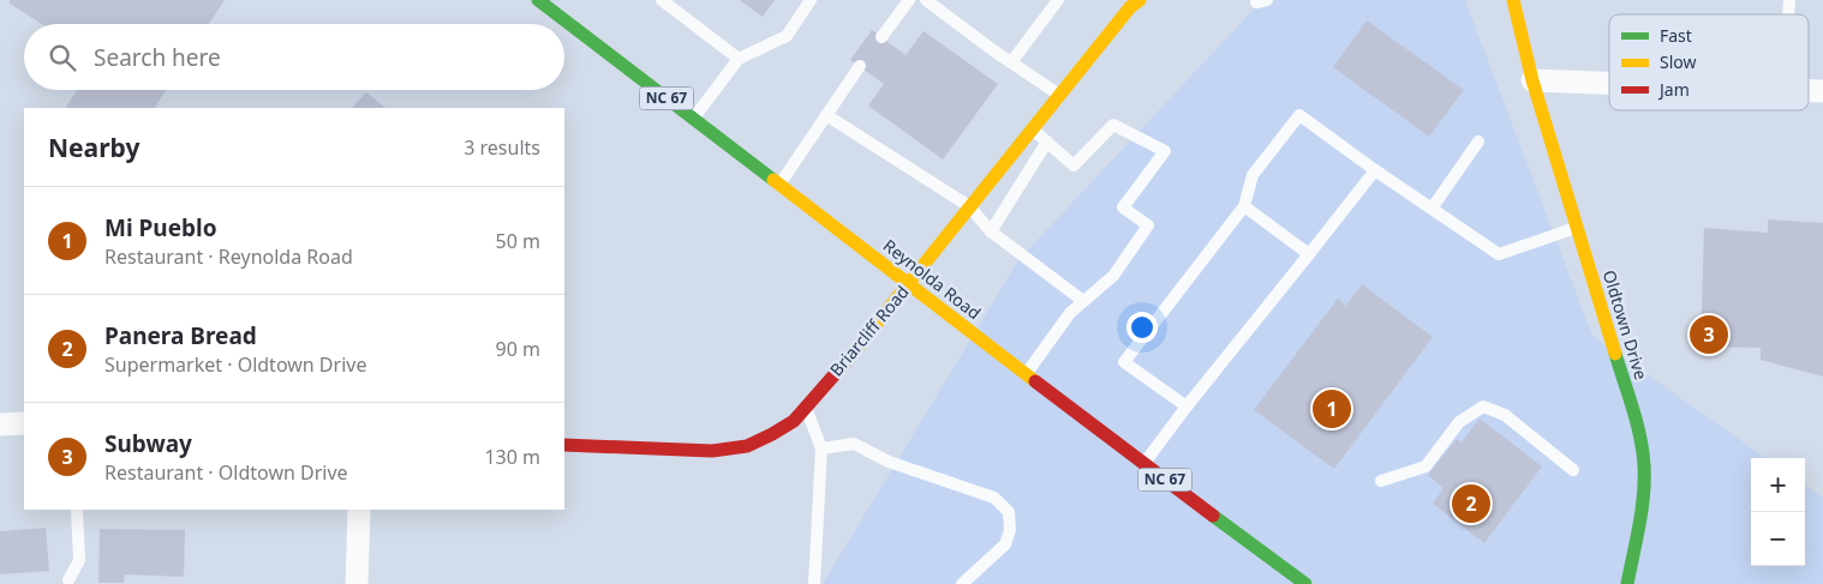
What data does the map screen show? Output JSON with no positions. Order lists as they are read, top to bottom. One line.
{"streets":{"street":["NC 67","Reynolda Road","Oldtown Drive","Briarcliff Road"]},"crossings":[["Reynolda Road","Briarcliff Road"]],"legend":["Fast","Slow","Jam"],"page":{"search":"Search here","heading":["Nearby","3 results"],"list":[{"mark":"1","name":"Mi Pueblo","note":"Restaurant · Reynolda Road","value":"50 m"},{"mark":"2","name":"Panera Bread","note":"Supermarket · Oldtown Drive","value":"90 m"},{"mark":"3","name":"Subway","note":"Restaurant · Oldtown Drive","value":"130 m"}],"pins":["3","1","2"],"map_buttons":["+","−"]}}
